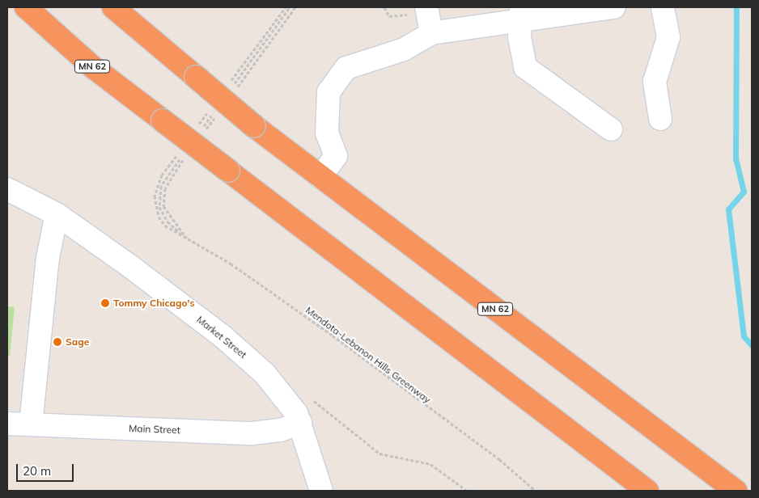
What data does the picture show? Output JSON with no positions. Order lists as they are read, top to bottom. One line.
{"streets":{"highway":["MN 62"],"street":["Market Street","Main Street"],"path":["Mendota-Lebanon Hills Greenway"]},"crossings":[["Market Street","Main Street"]],"places":["Tommy Chicago's","Sage"],"scale_bar":"20 m"}
